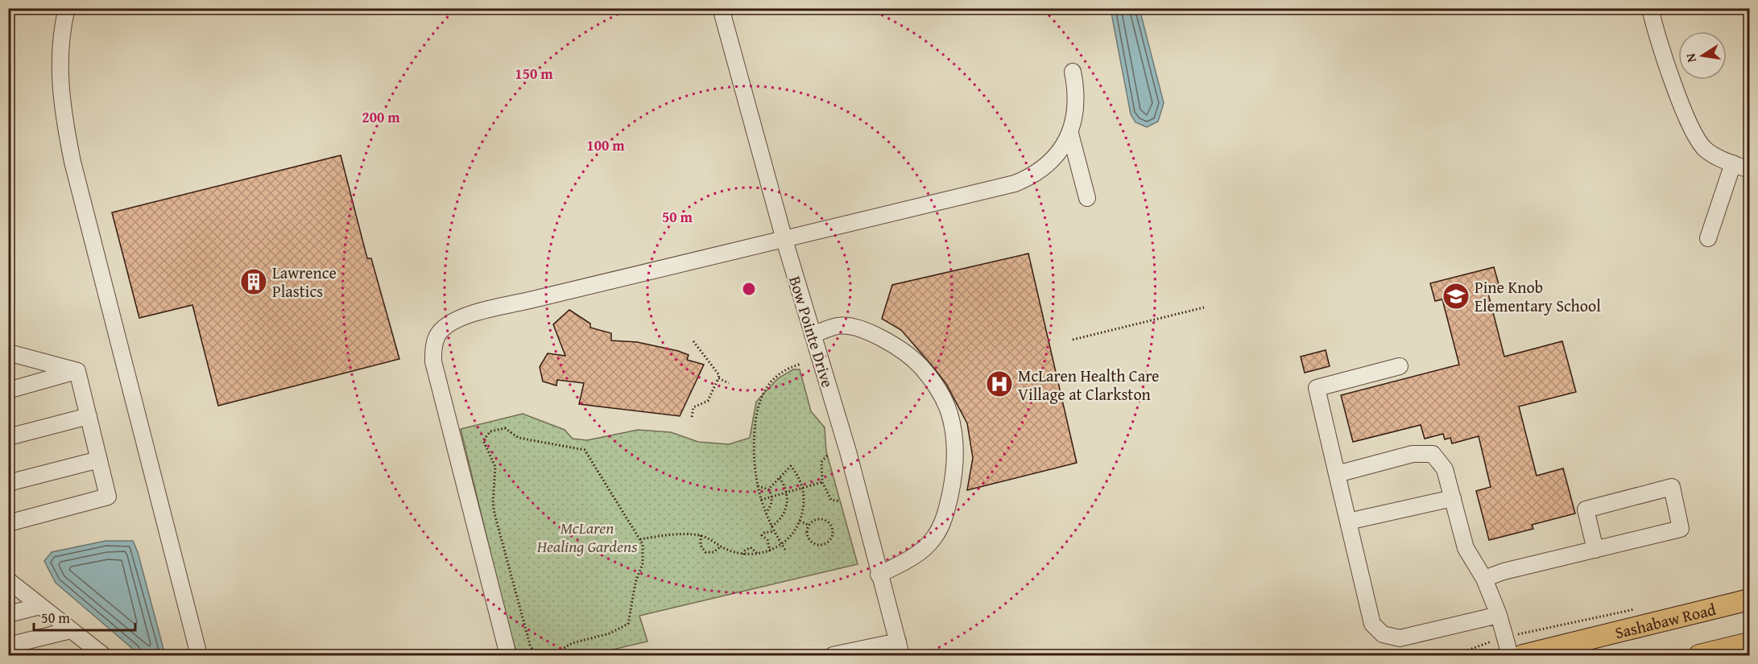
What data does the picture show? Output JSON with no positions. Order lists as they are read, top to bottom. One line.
{"streets":{"main road":["Sashabaw Road"],"street":["Bow Pointe Drive"]},"parks":["McLaren Healing Gardens"],"places":{"building":["Lawrence Plastics"],"school or university":["Pine Knob Elementary School"],"hospital":["McLaren Health Care Village at Clarkston"]},"scale_bar":"50 m","north":"left","rings":["150 m","200 m","100 m","50 m"]}
